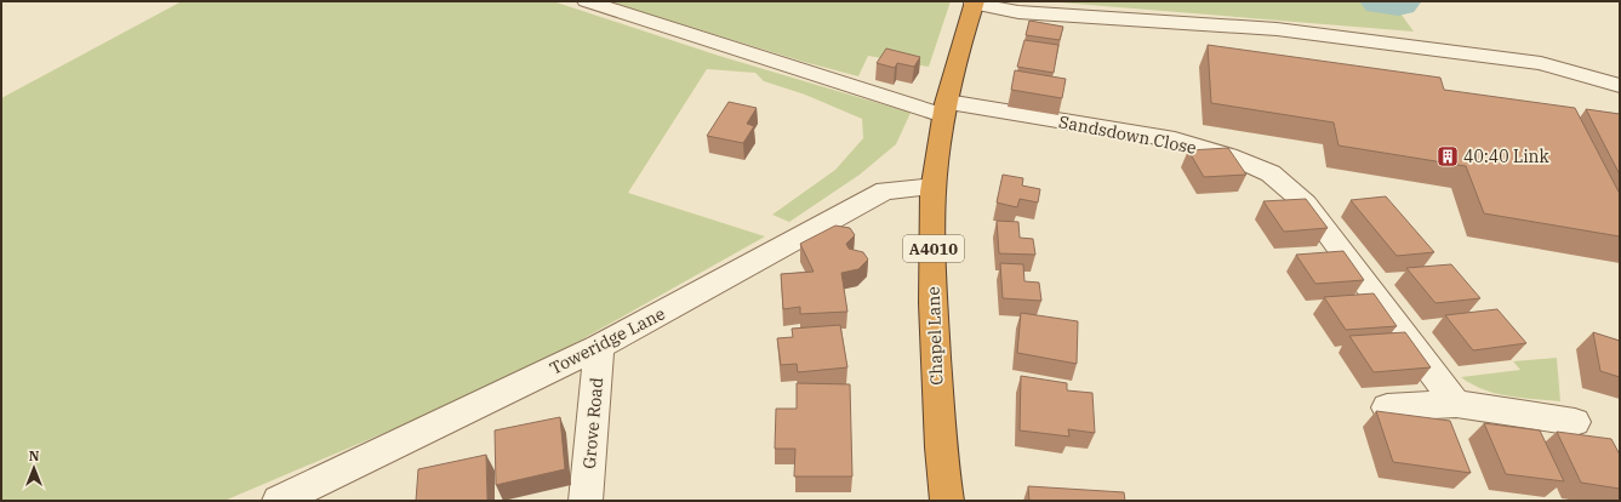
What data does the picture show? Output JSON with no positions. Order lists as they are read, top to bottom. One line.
{"streets":{"highway":["A4010","Chapel Lane"],"street":["Sandsdown Close","Toweridge Lane","Grove Road"]},"crossings":[["Sandsdown Close","Chapel Lane"],["Chapel Lane","Toweridge Lane"],["Toweridge Lane","Grove Road"]],"places":{"building":["40:40 Link"]},"north":"top"}
